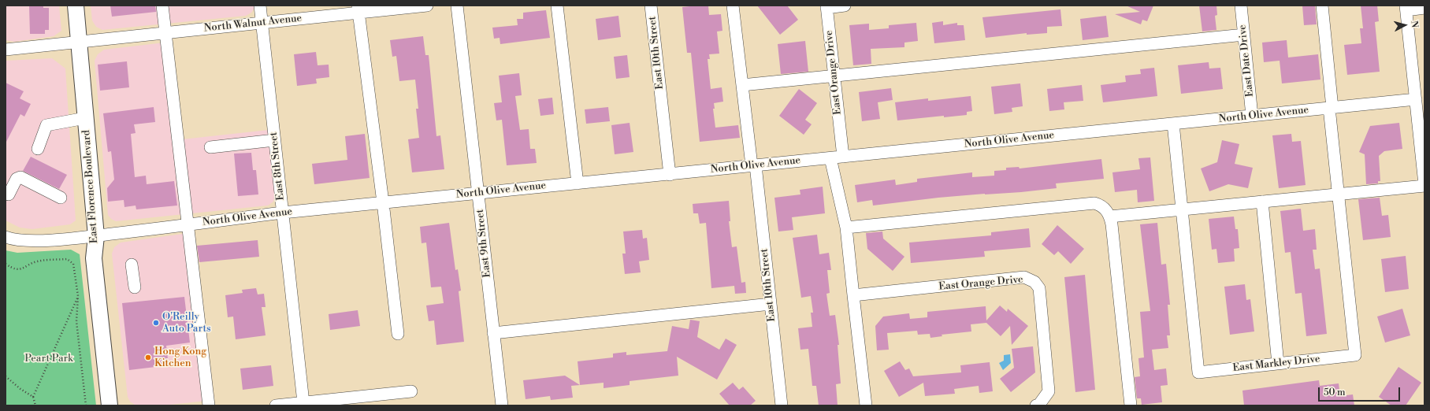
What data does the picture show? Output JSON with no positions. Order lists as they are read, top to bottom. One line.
{"streets":{"main road":["East Florence Boulevard"],"street":["North Walnut Avenue","East 10th Street","East Date Drive","East Orange Drive","North Olive Avenue","East 8th Street","East 9th Street","East Markley Drive"]},"crossings":[["North Walnut Avenue","East 8th Street"],["North Walnut Avenue","East Florence Boulevard"],["East 10th Street","North Olive Avenue"],["East Date Drive","North Olive Avenue"],["East Orange Drive","North Olive Avenue"],["North Olive Avenue","East 8th Street"],["North Olive Avenue","East Florence Boulevard"],["North Olive Avenue","East 9th Street"],["North Olive Avenue","East Markley Drive"]],"parks":["Peart Park"],"places":["O'Reilly Auto Parts","Hong Kong Kitchen"],"scale_bar":"50 m","north":"right"}
